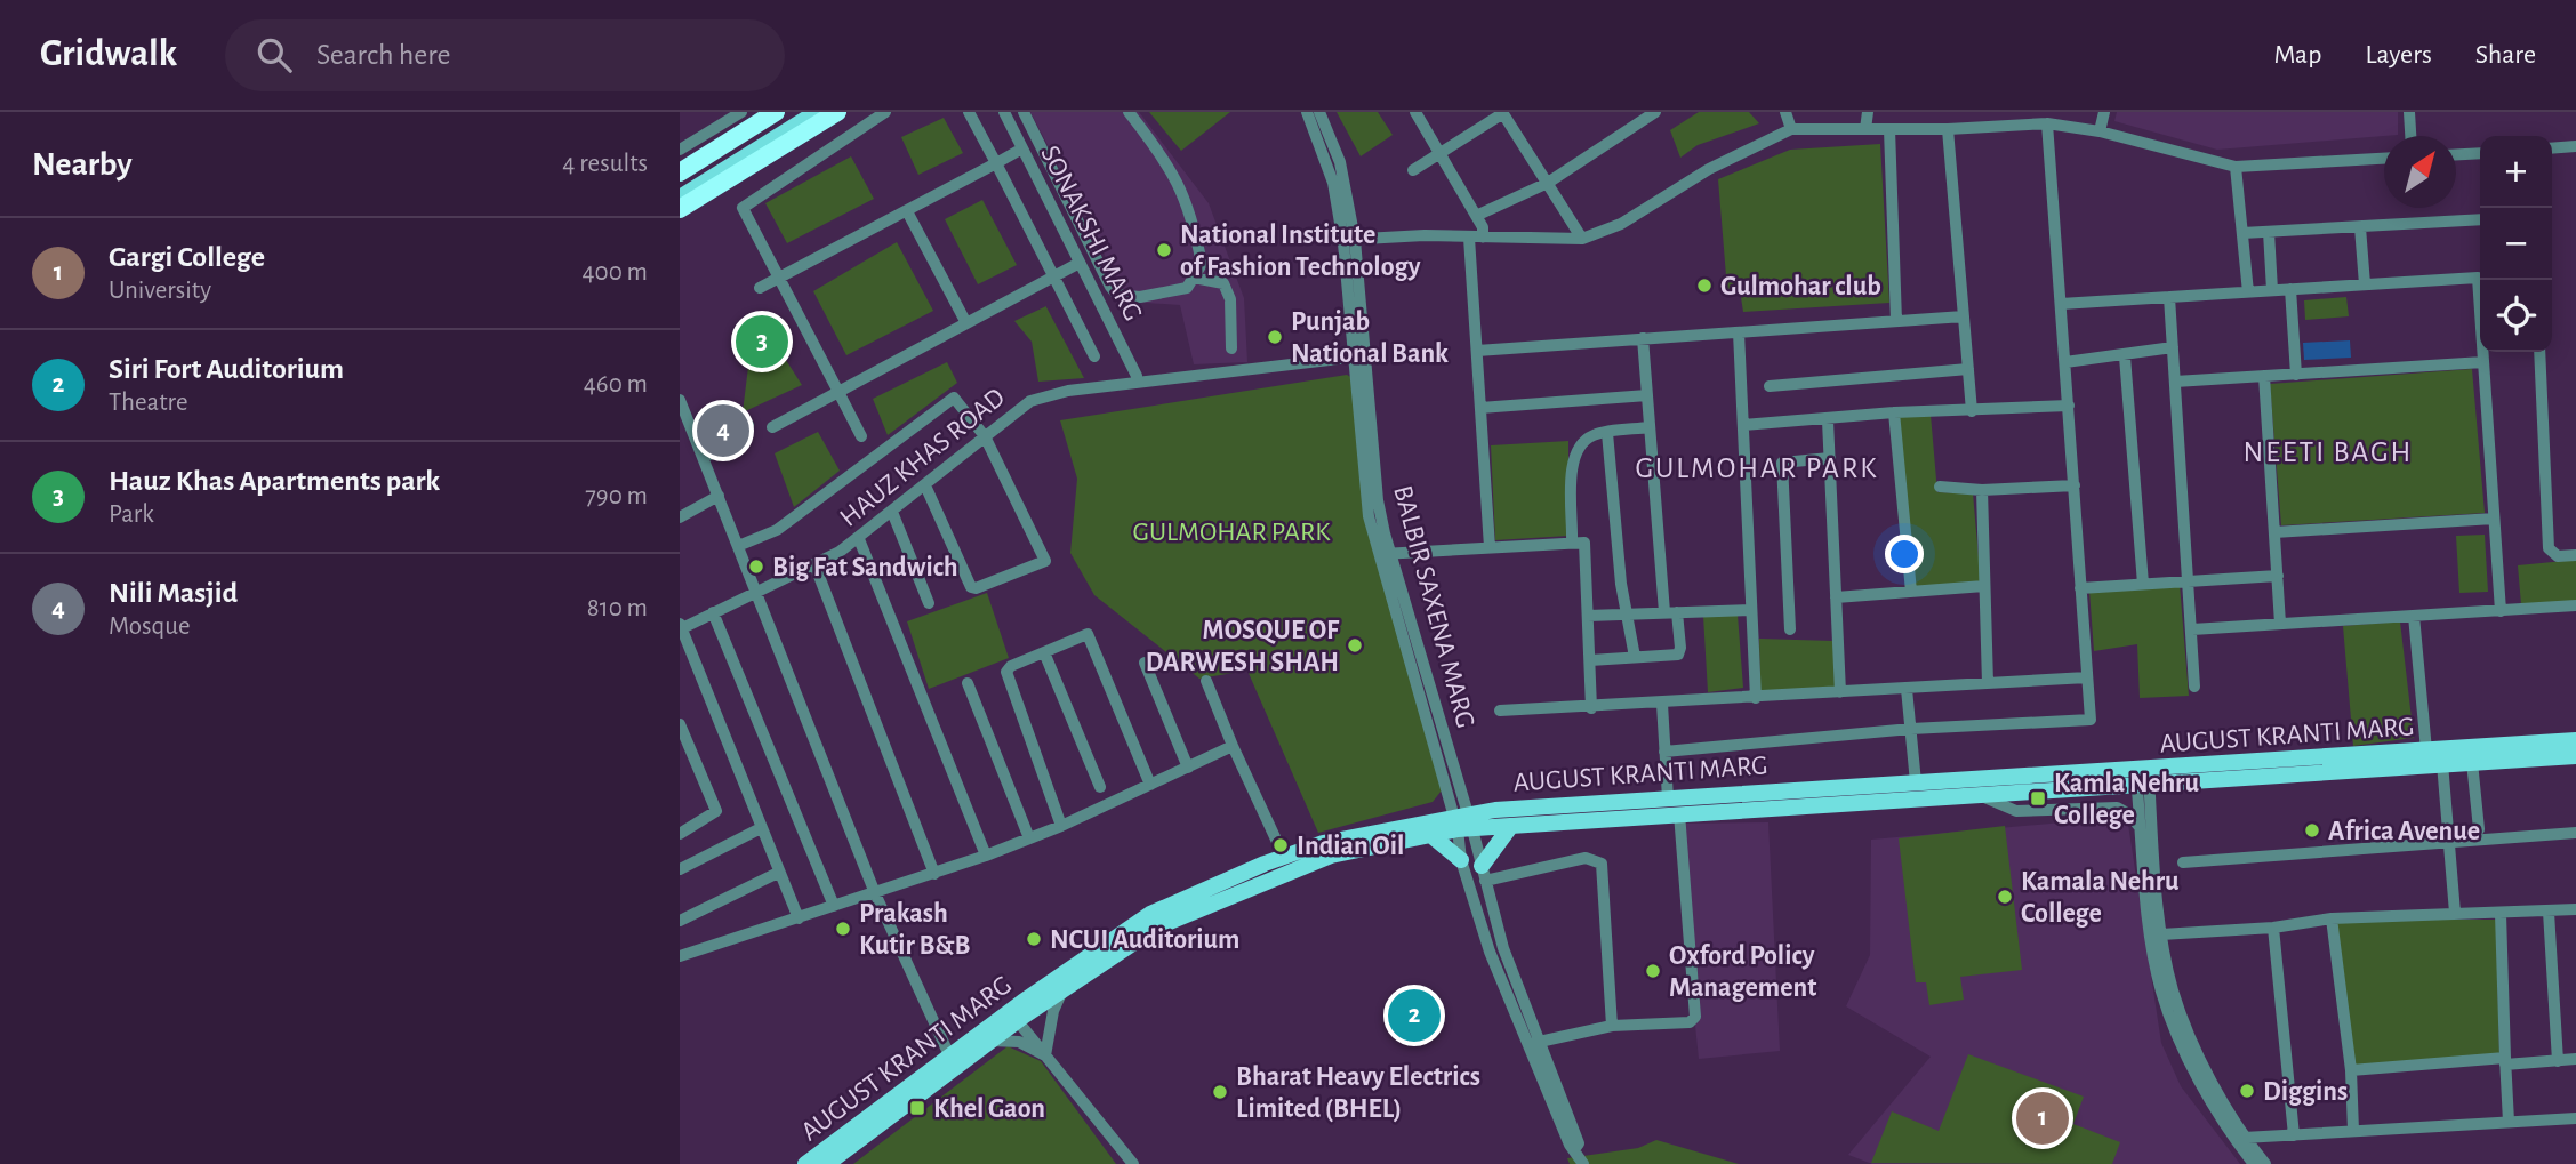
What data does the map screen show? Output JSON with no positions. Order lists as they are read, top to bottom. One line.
{"streets":{"main road":["AUGUST KRANTI MARG"],"street":["SONAKSHI MARG","HAUZ KHAS ROAD","BALBIR SAXENA MARG"]},"crossings":[["HAUZ KHAS ROAD","BALBIR SAXENA MARG"],["BALBIR SAXENA MARG","AUGUST KRANTI MARG"]],"districts":["NEETI BAGH","GULMOHAR PARK"],"parks":["GULMOHAR PARK"],"places":{"other":["National Institute of Fashion Technology","Gulmohar club","Punjab National Bank","Big Fat Sandwich","MOSQUE OF DARWESH SHAH","Africa Avenue","Indian Oil","Kamala Nehru College","Prakash Kutir B&B","NCUI Auditorium","Oxford Policy Management","Diggins","Bharat Heavy Electrics Limited (BHEL)"],"transit":["Kamla Nehru College","Khel Gaon"]},"north":"top right","page":{"header":"Gridwalk","search":"Search here","nav":["Map","Layers","Share"],"heading":["Nearby","4 results"],"map_buttons":["+","−"],"list":[{"mark":"1","name":"Gargi College","note":"University","value":"400 m"},{"mark":"2","name":"Siri Fort Auditorium","note":"Theatre","value":"460 m"},{"mark":"3","name":"Hauz Khas Apartments park","note":"Park","value":"790 m"},{"mark":"4","name":"Nili Masjid","note":"Mosque","value":"810 m"}],"pins":["3","4","2","1"]}}
